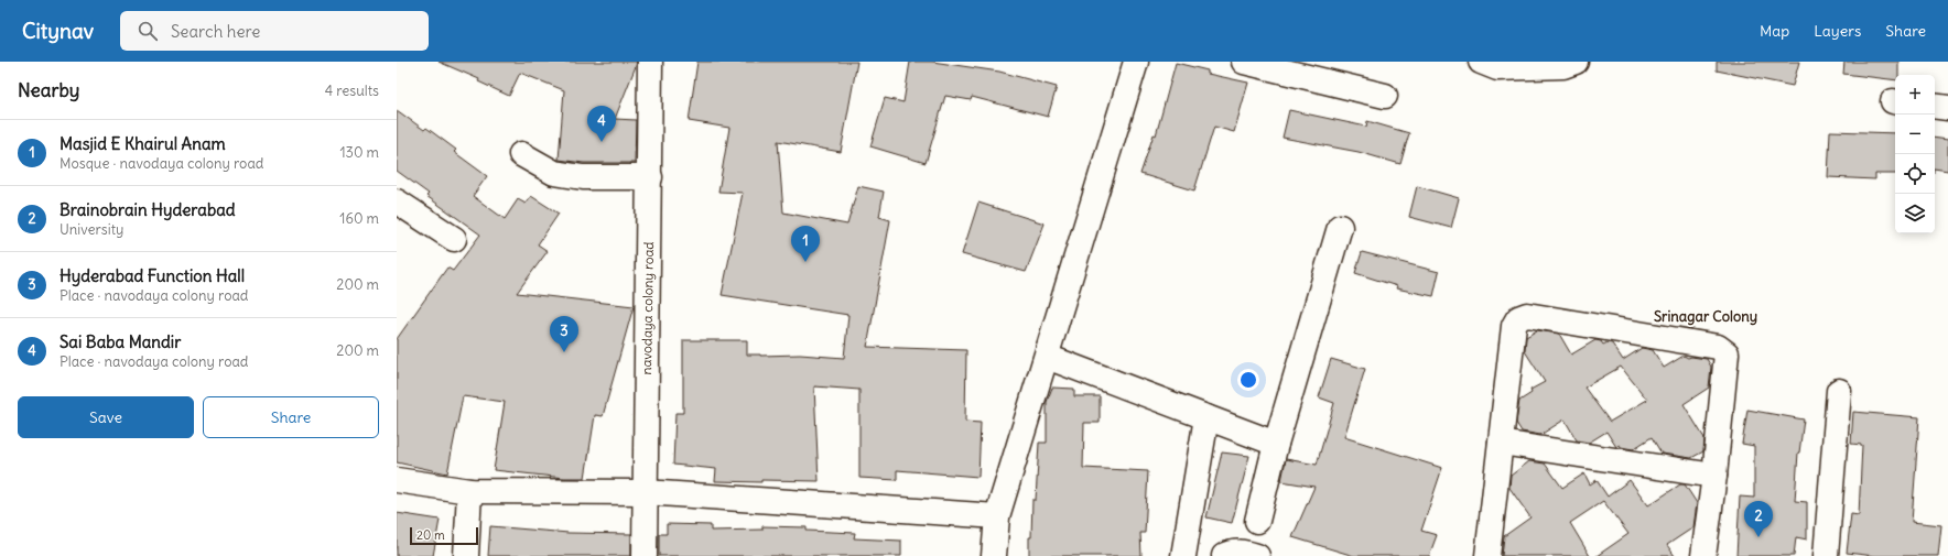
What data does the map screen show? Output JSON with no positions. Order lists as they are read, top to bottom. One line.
{"streets":{"street":["navodaya colony road"]},"districts":["Srinagar Colony"],"scale_bar":"20 m","page":{"header":"Citynav","search":"Search here","nav":["Map","Layers","Share"],"heading":["Nearby","4 results"],"map_buttons":["+","−"],"pins":["4","1","3","2"],"list":[{"mark":"1","name":"Masjid E Khairul Anam","note":"Mosque · navodaya colony road","value":"130 m"},{"mark":"2","name":"Brainobrain Hyderabad","note":"University","value":"160 m"},{"mark":"3","name":"Hyderabad Function Hall","note":"Place · navodaya colony road","value":"200 m"},{"mark":"4","name":"Sai Baba Mandir","note":"Place · navodaya colony road","value":"200 m"}],"buttons":["Save","Share"],"scale":"20 m"}}
